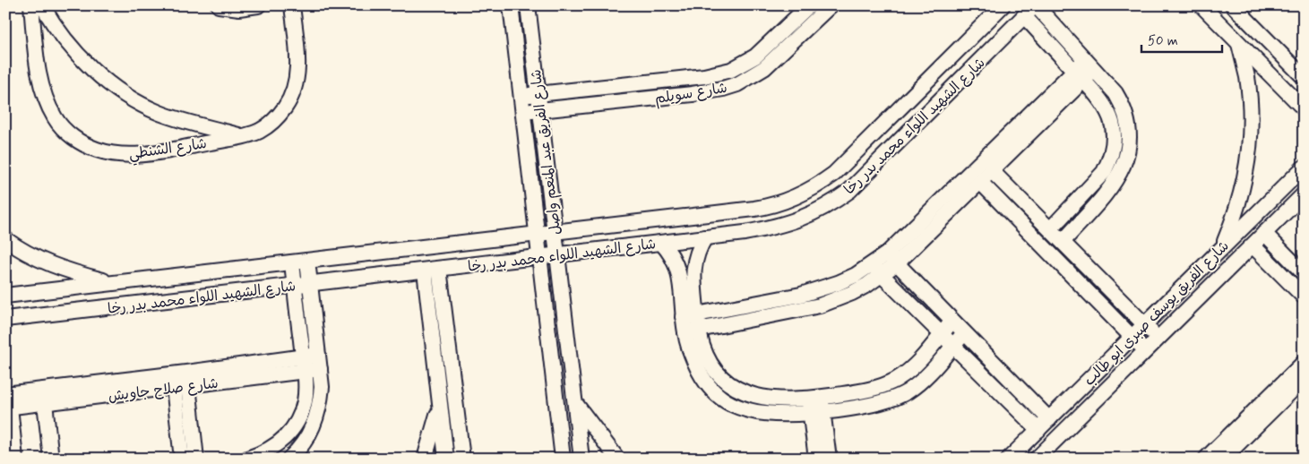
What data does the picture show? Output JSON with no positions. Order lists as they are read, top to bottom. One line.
{"streets":{"street":["شارع سويلم","شارع الشهيد اللواء محمد بدر رخا","شارع الشنطي","شارع الفريق عبد المنعم واصل","شارع الفريق يوسف صبرى ابو طالب","شارع صلاح جاويش"]},"crossings":[["شارع سويلم","شارع الفريق عبد المنعم واصل"],["شارع الشهيد اللواء محمد بدر رخا","شارع الفريق عبد المنعم واصل"]],"scale_bar":"50 m"}
